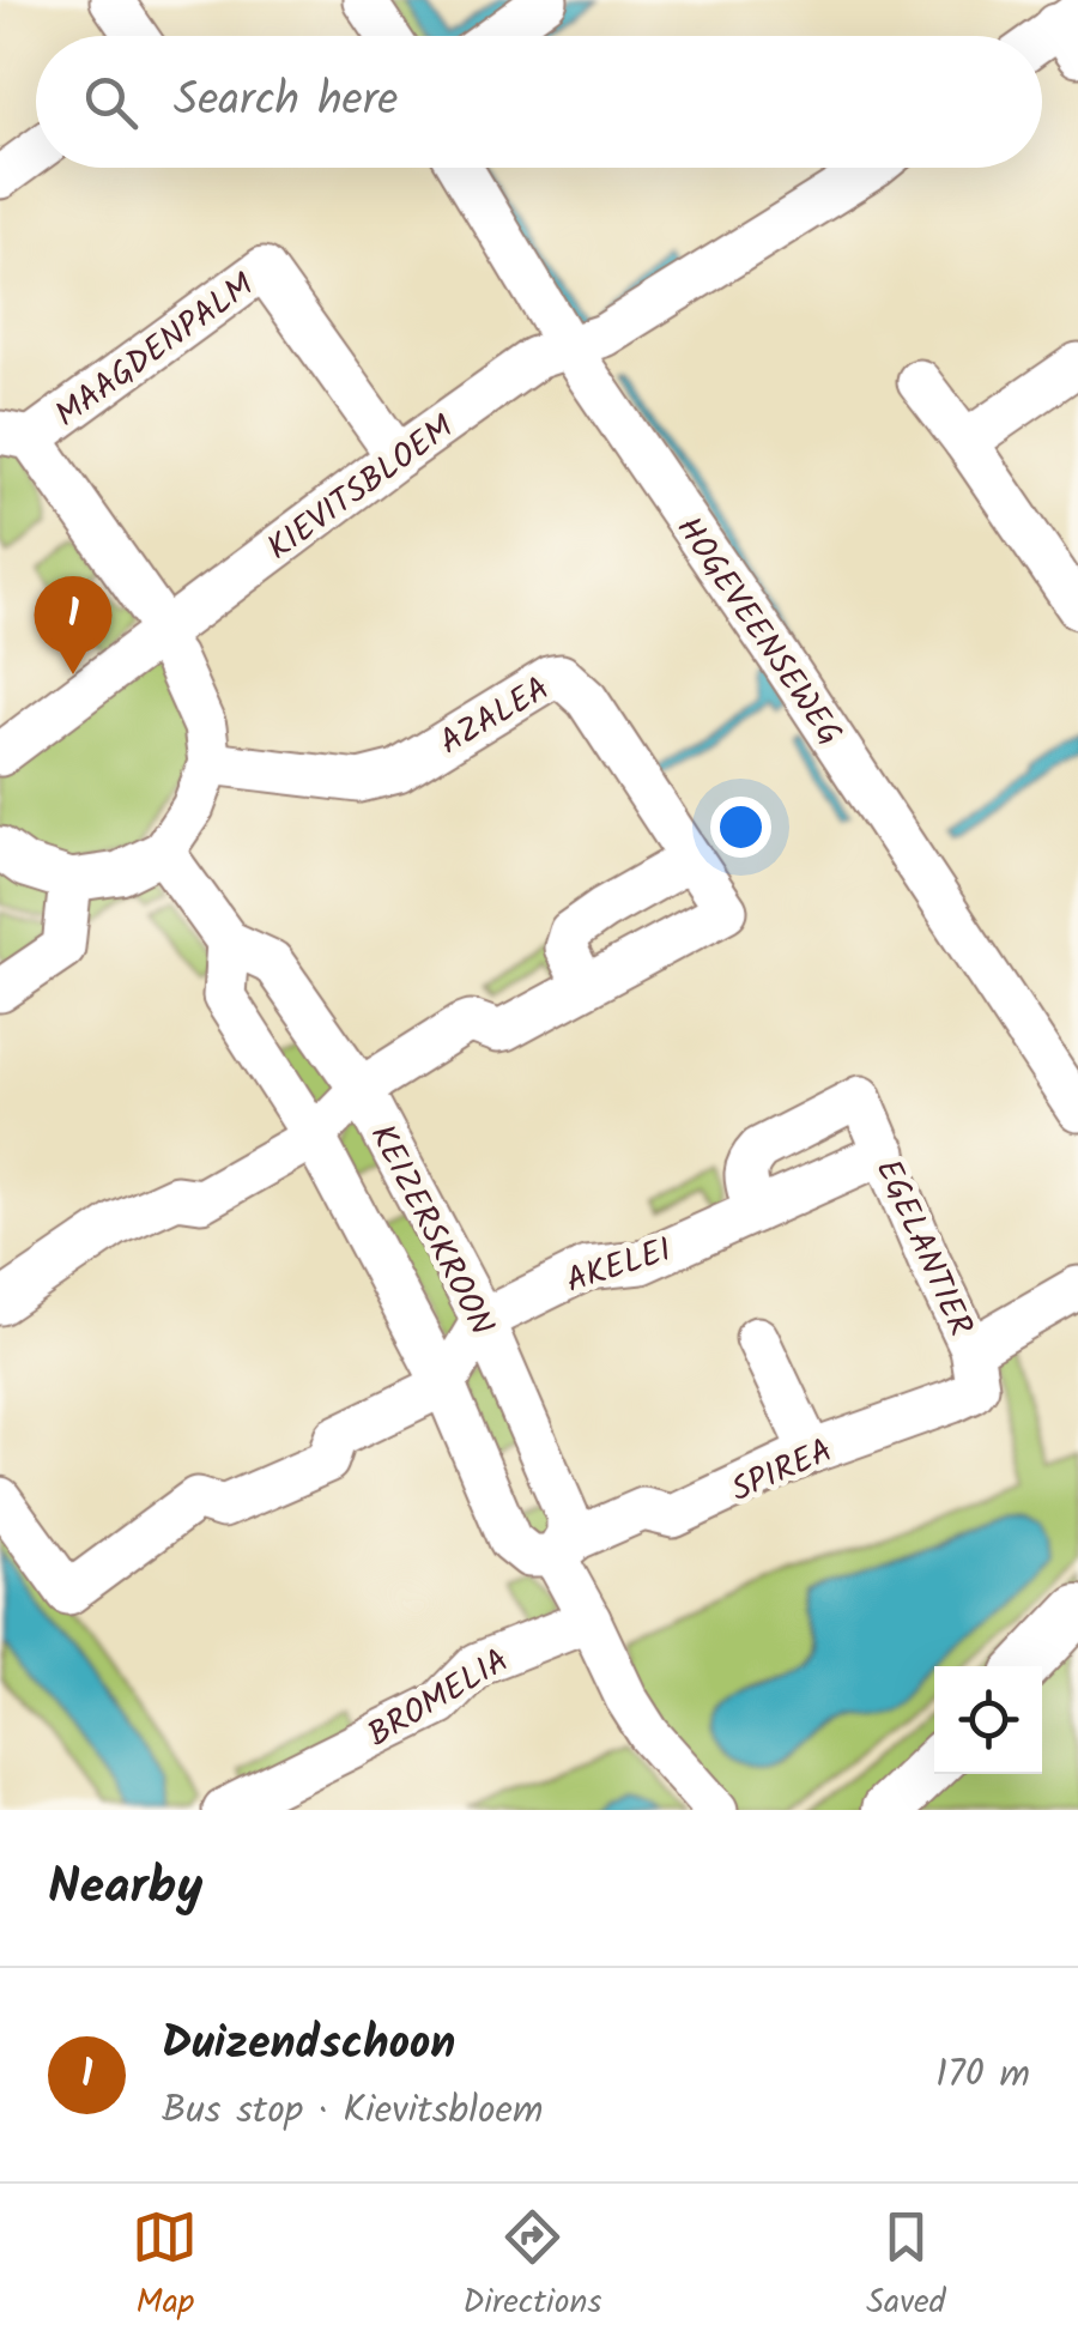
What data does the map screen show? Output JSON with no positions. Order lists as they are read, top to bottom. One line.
{"streets":{"street":["MAAGDENPALM","KIEVITSBLOEM","HOGEVEENSEWEG","AZALEA","KEIZERSKROON","EGELANTIER","AKELEI","SPIREA","BROMELIA"]},"crossings":[["MAAGDENPALM","KIEVITSBLOEM"],["KIEVITSBLOEM","HOGEVEENSEWEG"],["KEIZERSKROON","AKELEI"],["KEIZERSKROON","SPIREA"],["EGELANTIER","AKELEI"],["EGELANTIER","SPIREA"]],"page":{"search":"Search here","pins":"1","heading":"Nearby","list":[{"mark":"1","name":"Duizendschoon","note":"Bus stop · Kievitsbloem","value":"170 m"}],"nav":["Map","Directions","Saved"]}}
